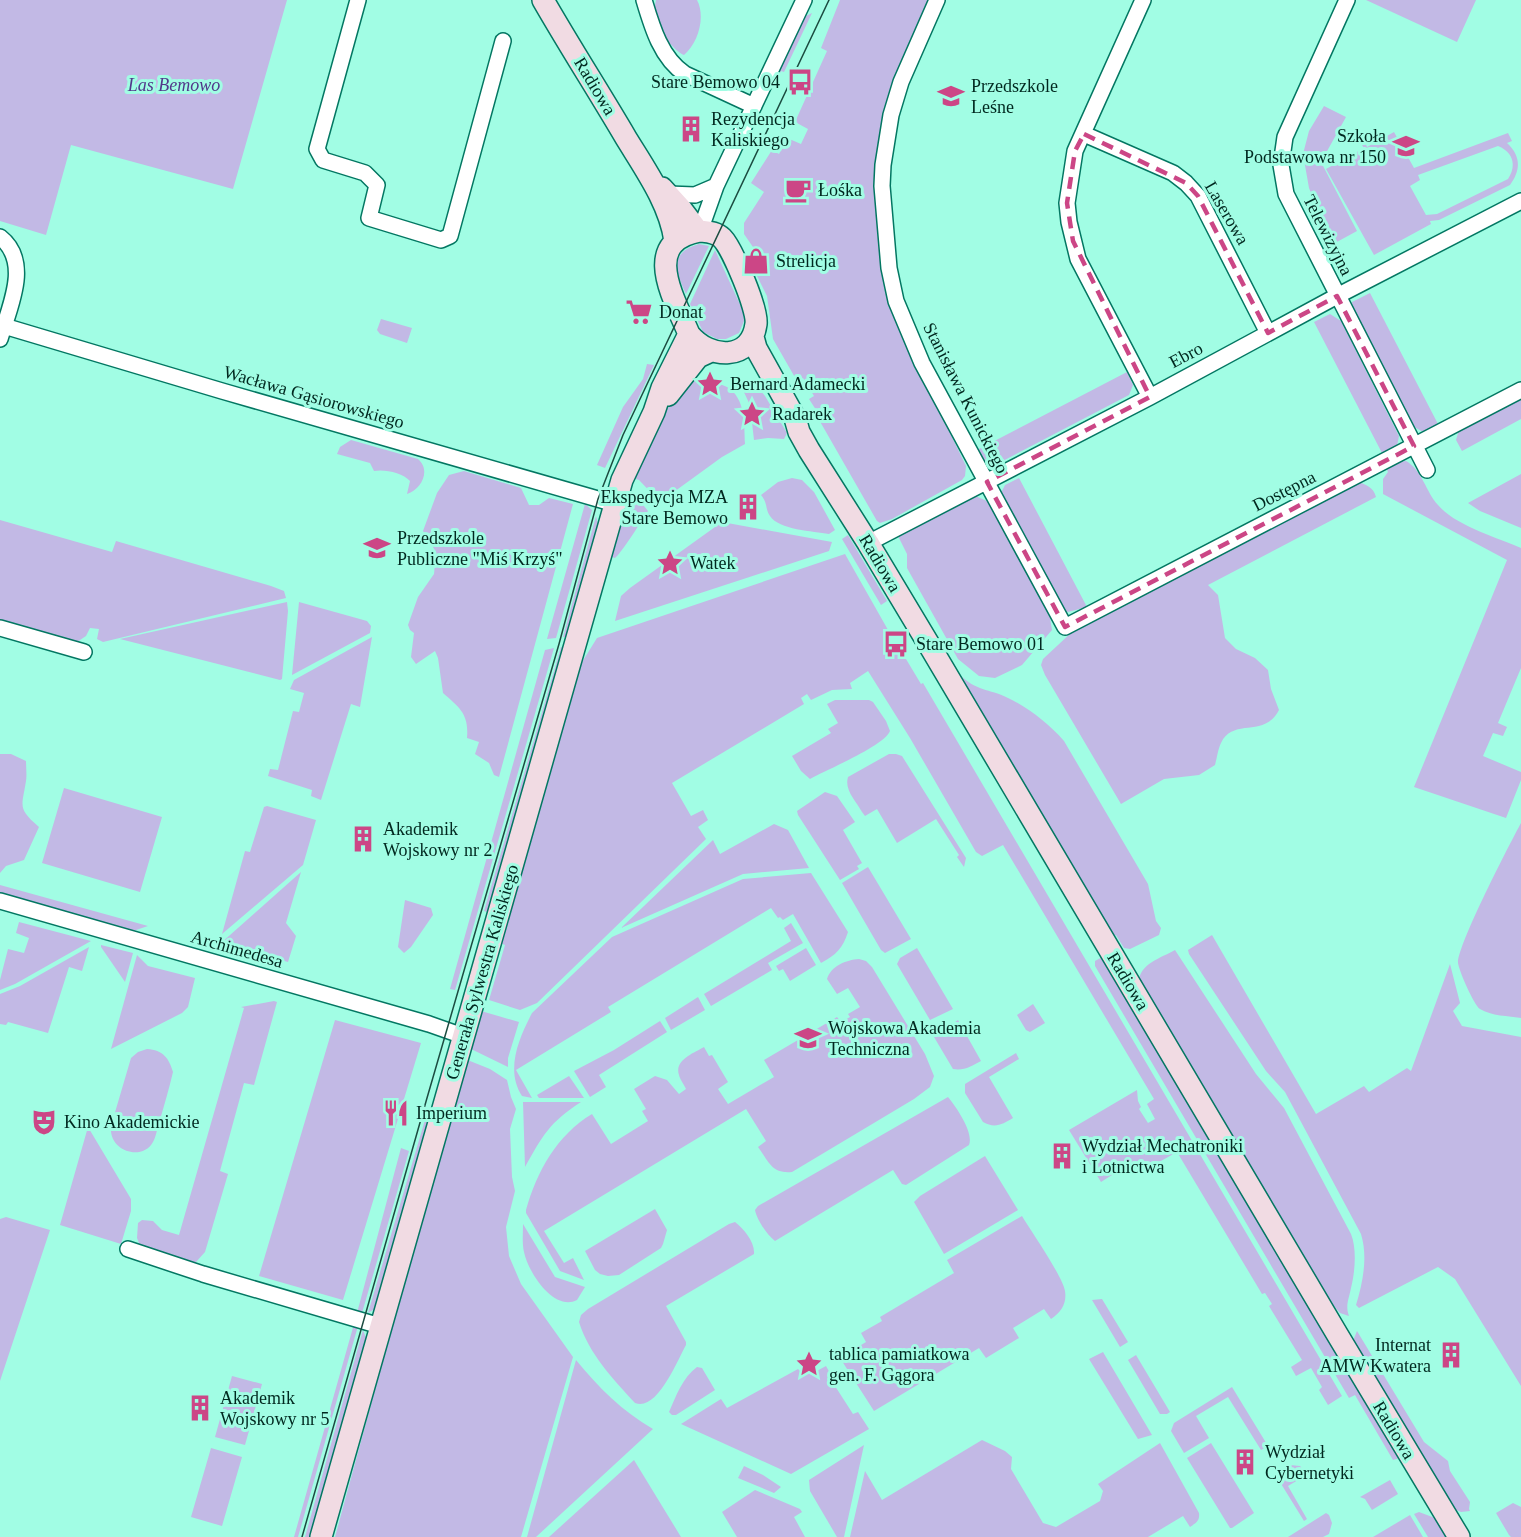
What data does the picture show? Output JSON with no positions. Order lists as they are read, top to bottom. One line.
{"streets":{"main road":["Radiowa","Generała Sylwestra Kaliskiego"],"street":["Laserowa","Telewizyjna","Ebro","Wacława Gąsiorowskiego","Stanisława Kunickiego","Dostępna","Archimedesa"]},"crossings":[["Radiowa","Ebro"],["Radiowa","Generała Sylwestra Kaliskiego"],["Laserowa","Ebro"],["Telewizyjna","Ebro"],["Telewizyjna","Dostępna"],["Ebro","Stanisława Kunickiego"],["Wacława Gąsiorowskiego","Generała Sylwestra Kaliskiego"],["Stanisława Kunickiego","Dostępna"],["Archimedesa","Generała Sylwestra Kaliskiego"]],"parks":["Las Bemowo"],"places":{"bus stop":["Stare Bemowo 04","Stare Bemowo 01"],"school or university":["Przedszkole Leśne","Szkoła Podstawowa nr 150","Przedszkole Publiczne \"Miś Krzyś\"","Wojskowa Akademia Techniczna"],"building":["Rezydencja Kaliskiego","Ekspedycja MZA Stare Bemowo","Akademik Wojskowy nr 2","Wydział Mechatroniki i Lotnictwa","Internat AMW Kwatera","Akademik Wojskowy nr 5","Wydział Cybernetyki"],"cafe":["Łośka"],"shop":["Strelicja"],"supermarket":["Donat"],"place":["Bernard Adamecki","Radarek","Watek","tablica pamiatkowa gen. F. Gągora"],"restaurant":["Imperium"],"theatre":["Kino Akademickie"]}}
